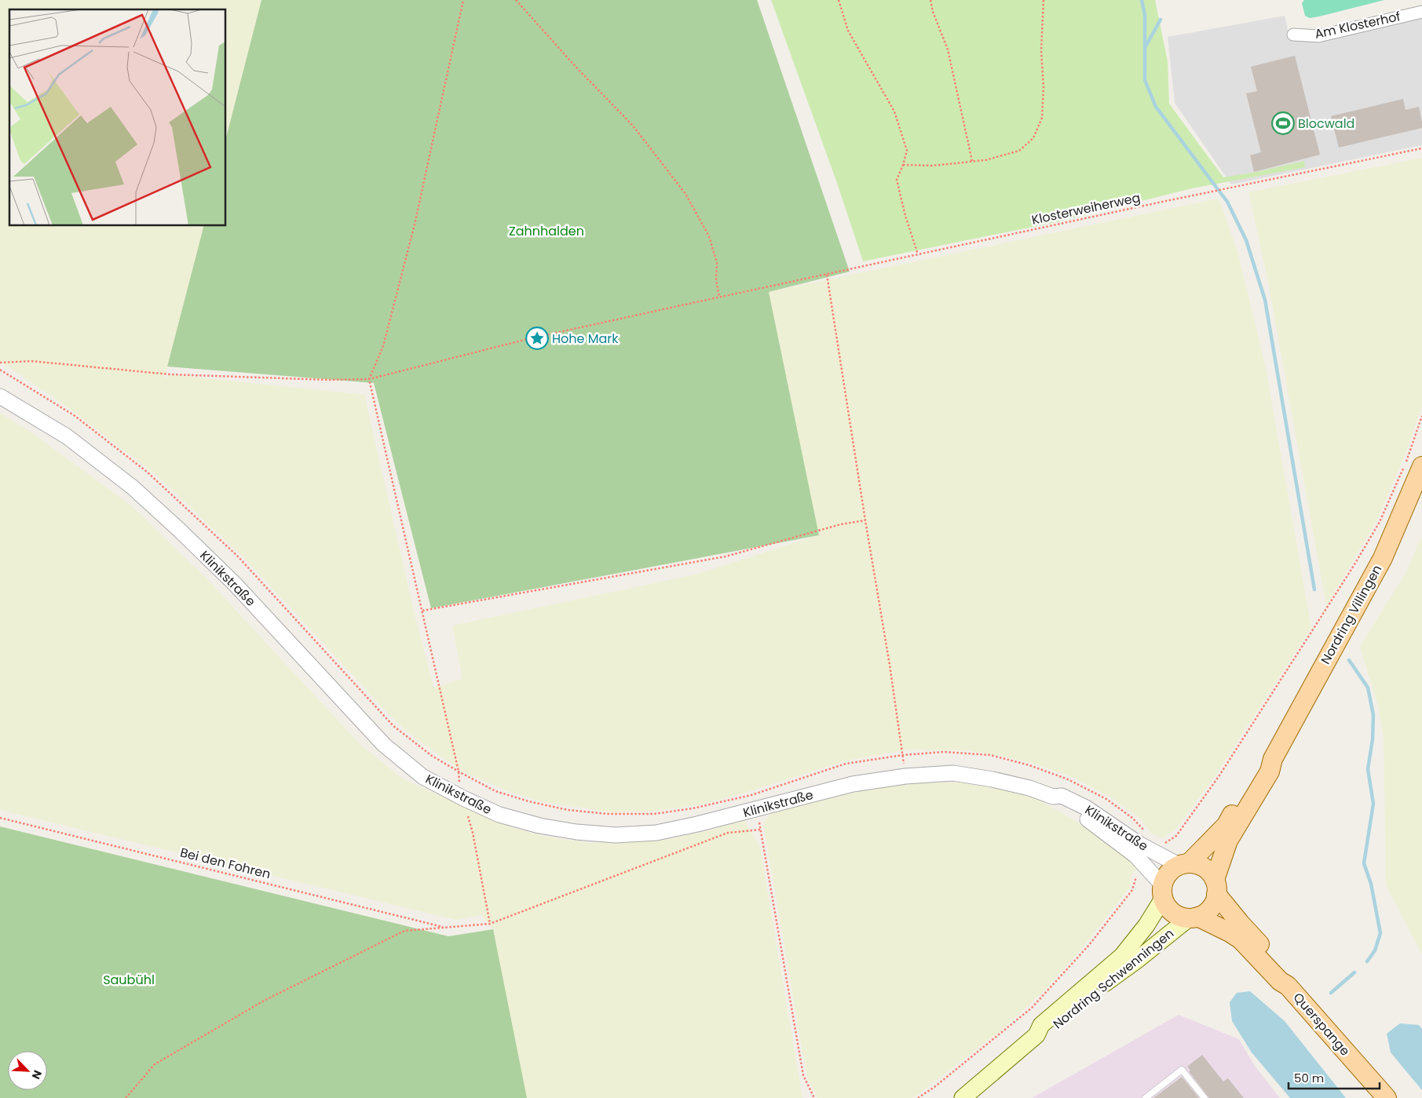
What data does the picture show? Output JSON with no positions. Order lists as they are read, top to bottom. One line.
{"streets":{"main road":["Nordring Villingen","Nordring Schwenningen","Querspange"],"street":["Am Klosterhof","Klinikstraße"],"path":["Klosterweiherweg","Bei den Fohren"]},"crossings":[["Klinikstraße","Nordring Villingen"],["Klinikstraße","Nordring Schwenningen"],["Klinikstraße","Querspange"],["Nordring Villingen","Nordring Schwenningen"],["Nordring Villingen","Querspange"],["Nordring Schwenningen","Querspange"]],"parks":["Zahnhalden","Saubühl"],"places":{"sports":["Blocwald"],"place":["Hohe Mark"]},"scale_bar":"50 m","north":"bottom right"}
